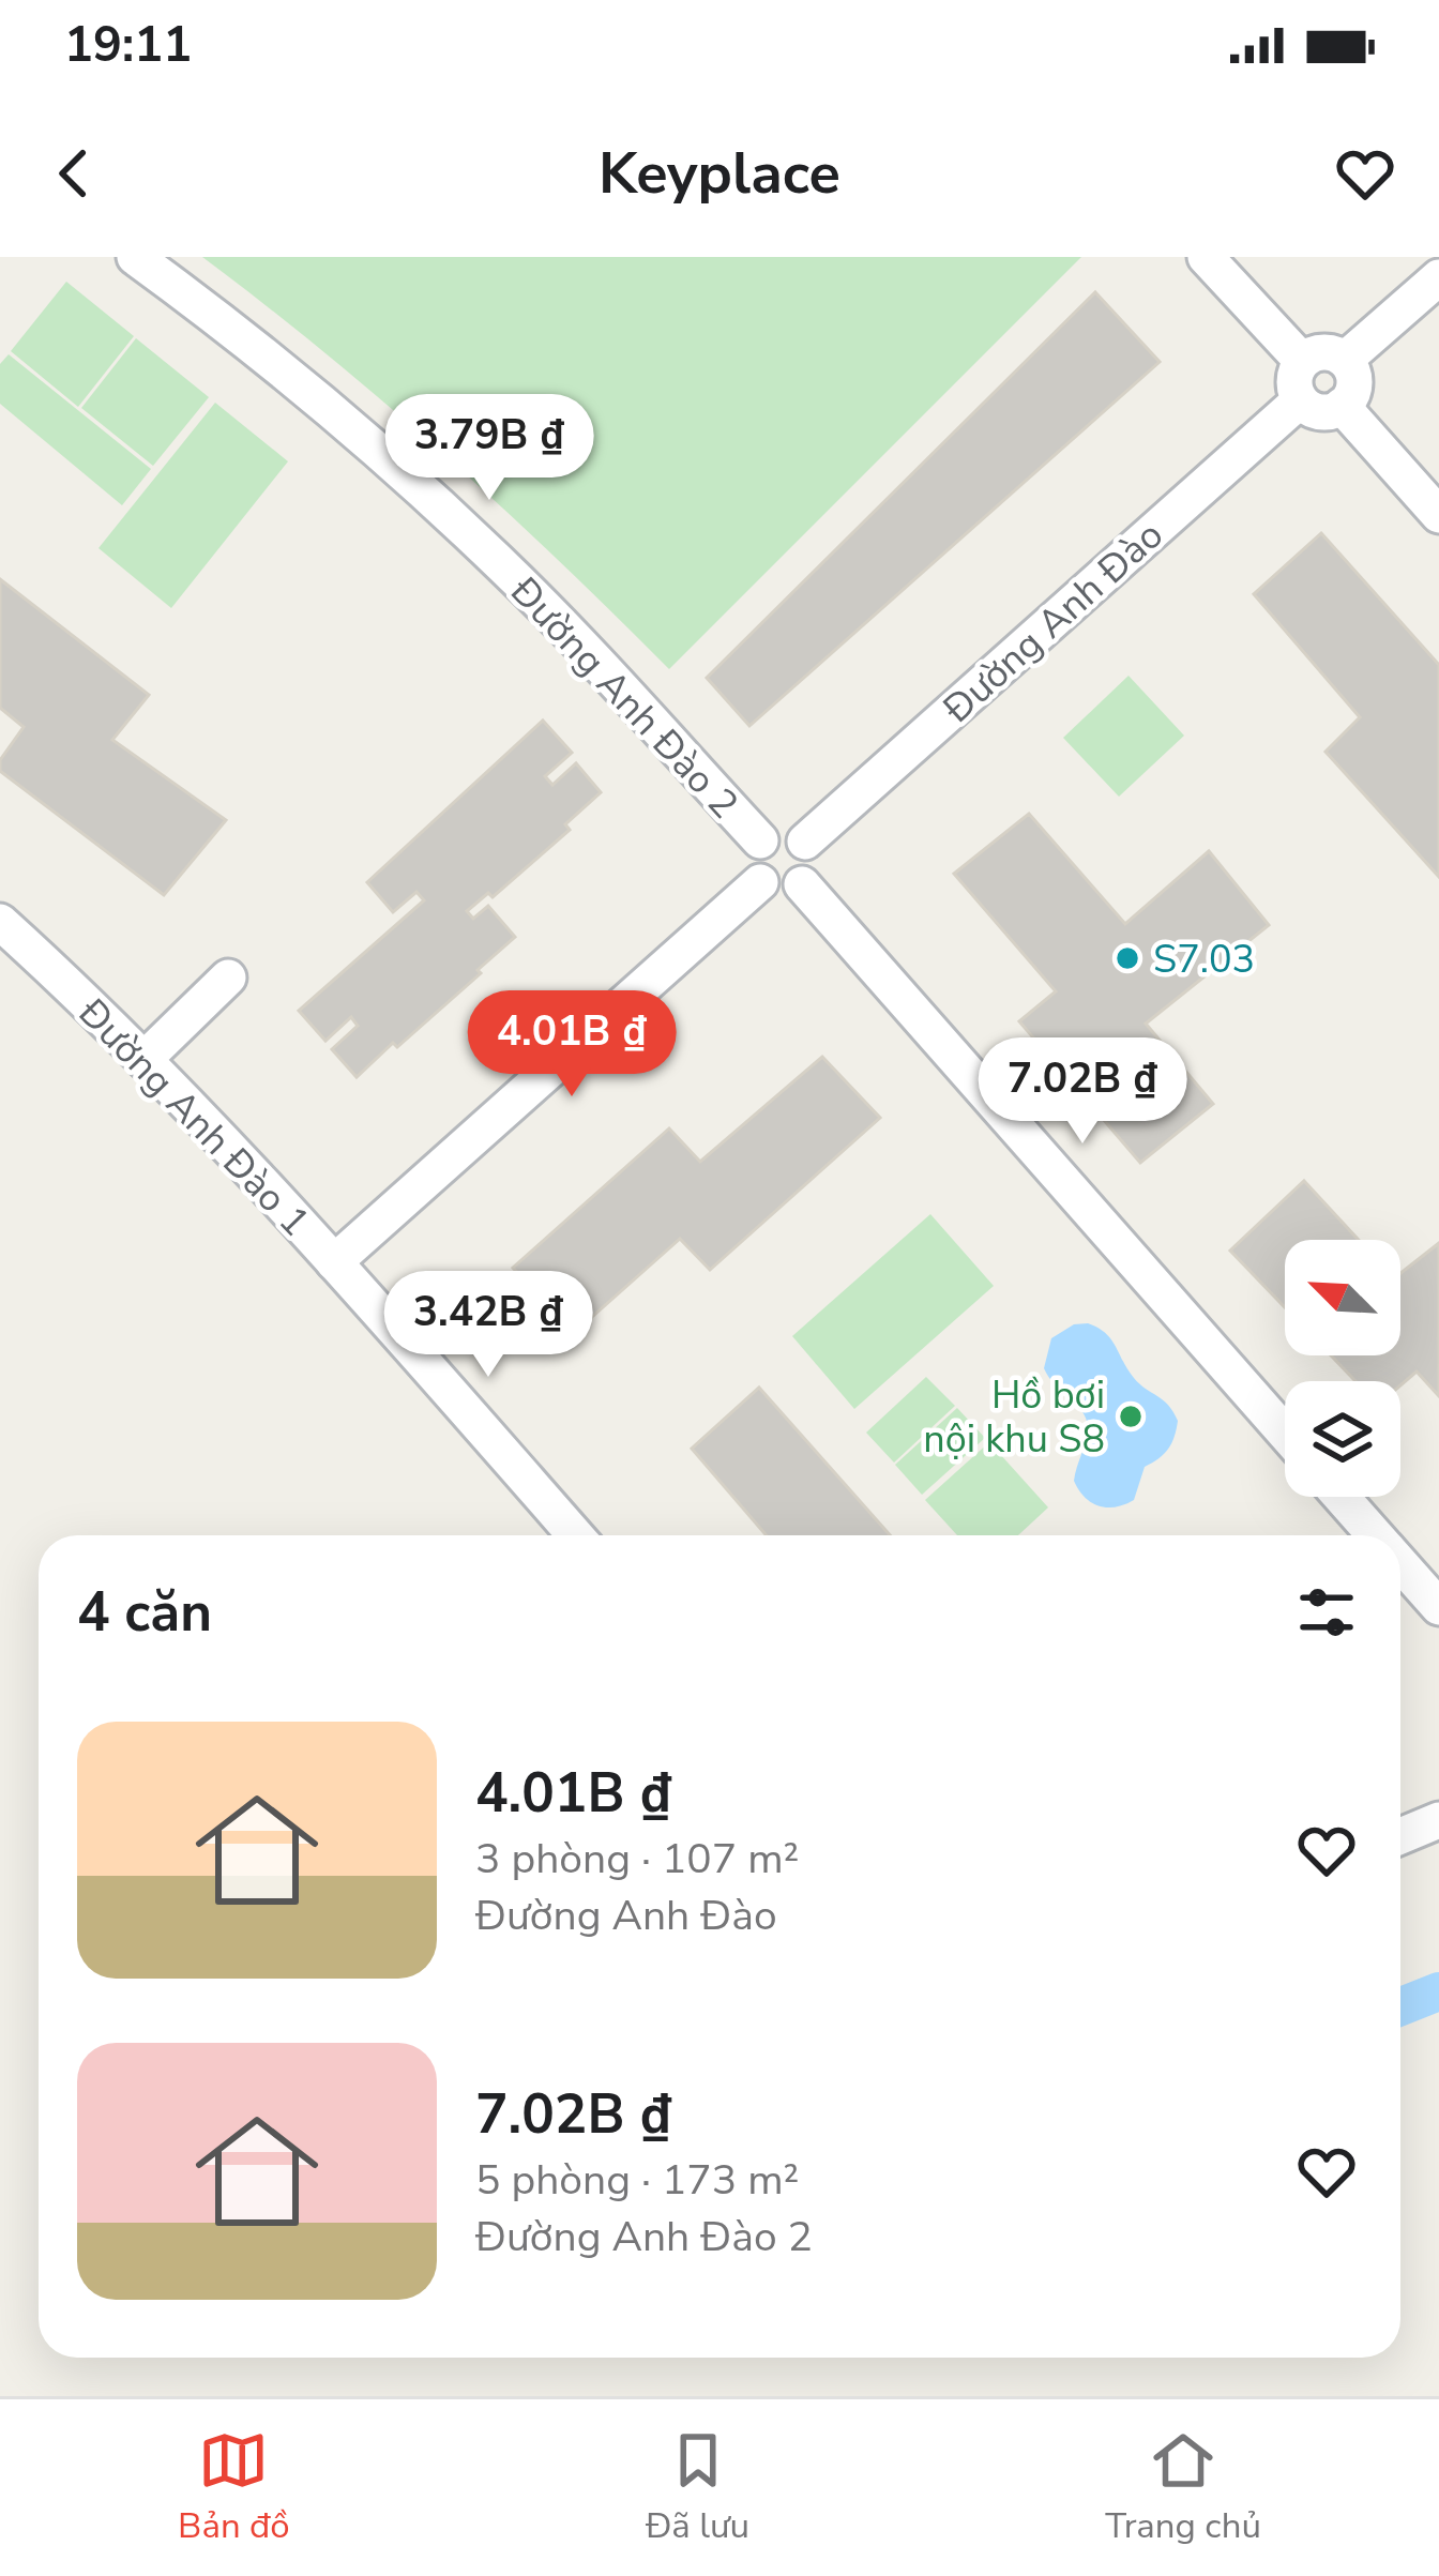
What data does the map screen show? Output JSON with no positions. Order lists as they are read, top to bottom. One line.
{"streets":{"street":["Đường Anh Đào","Đường Anh Đào 2","Đường Anh Đào 1"]},"crossings":[["Đường Anh Đào","Đường Anh Đào 2"]],"places":["S7.03","Hồ bơi nội khu S8"],"north":"top left","page":{"status":"19:11","header":"Keyplace","price":["3.79B ₫","4.01B ₫","7.02B ₫","3.42B ₫"],"heading":"4 căn","list":[{"name":"4.01B ₫","note":"3 phòng · 107 m² · Đường Anh Đào"},{"name":"7.02B ₫","note":"5 phòng · 173 m² · Đường Anh Đào 2"}],"tabs":["Bản đồ","Đã lưu","Trang chủ"]}}
